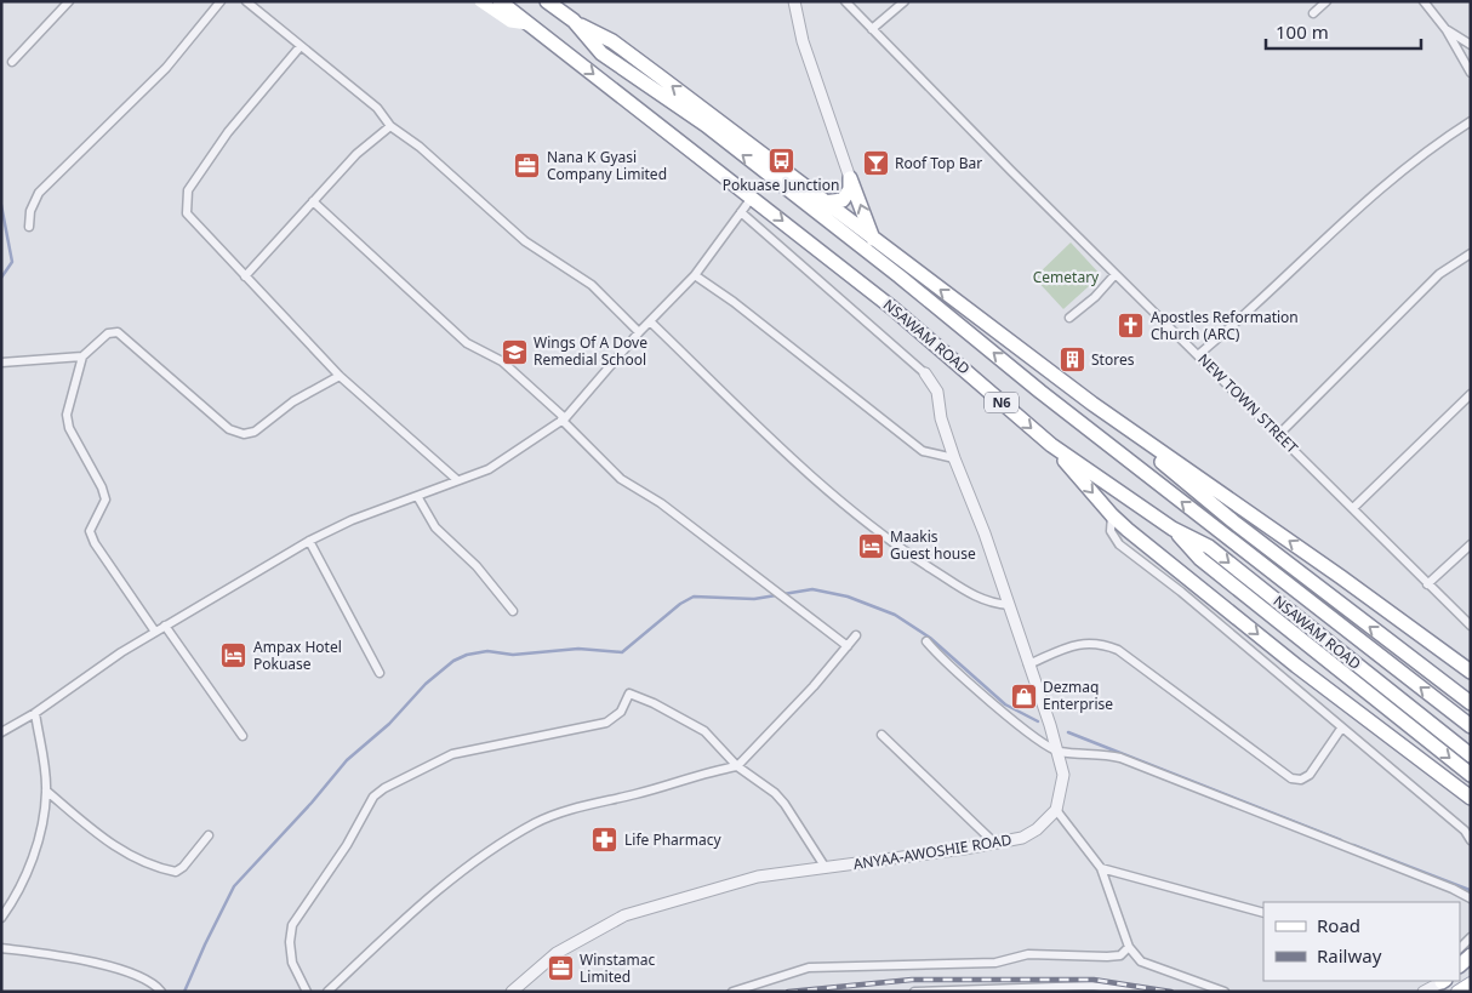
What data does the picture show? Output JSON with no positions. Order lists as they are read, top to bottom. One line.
{"streets":{"highway":["NSAWAM ROAD","N6"],"street":["NEW TOWN STREET","ANYAA-AWOSHIE ROAD"]},"parks":["Cemetary"],"places":{"bus stop":["Pokuase Junction"],"bar":["Roof Top Bar"],"office":["Nana K Gyasi Company Limited","Winstamac Limited"],"church":["Apostles Reformation Church (ARC)"],"school or university":["Wings Of A Dove Remedial School"],"building":["Stores"],"hotel":["Maakis Guest house","Ampax Hotel Pokuase"],"shop":["Dezmaq Enterprise"],"pharmacy":["Life Pharmacy"]},"legend":["Road","Railway"],"scale_bar":"100 m"}
